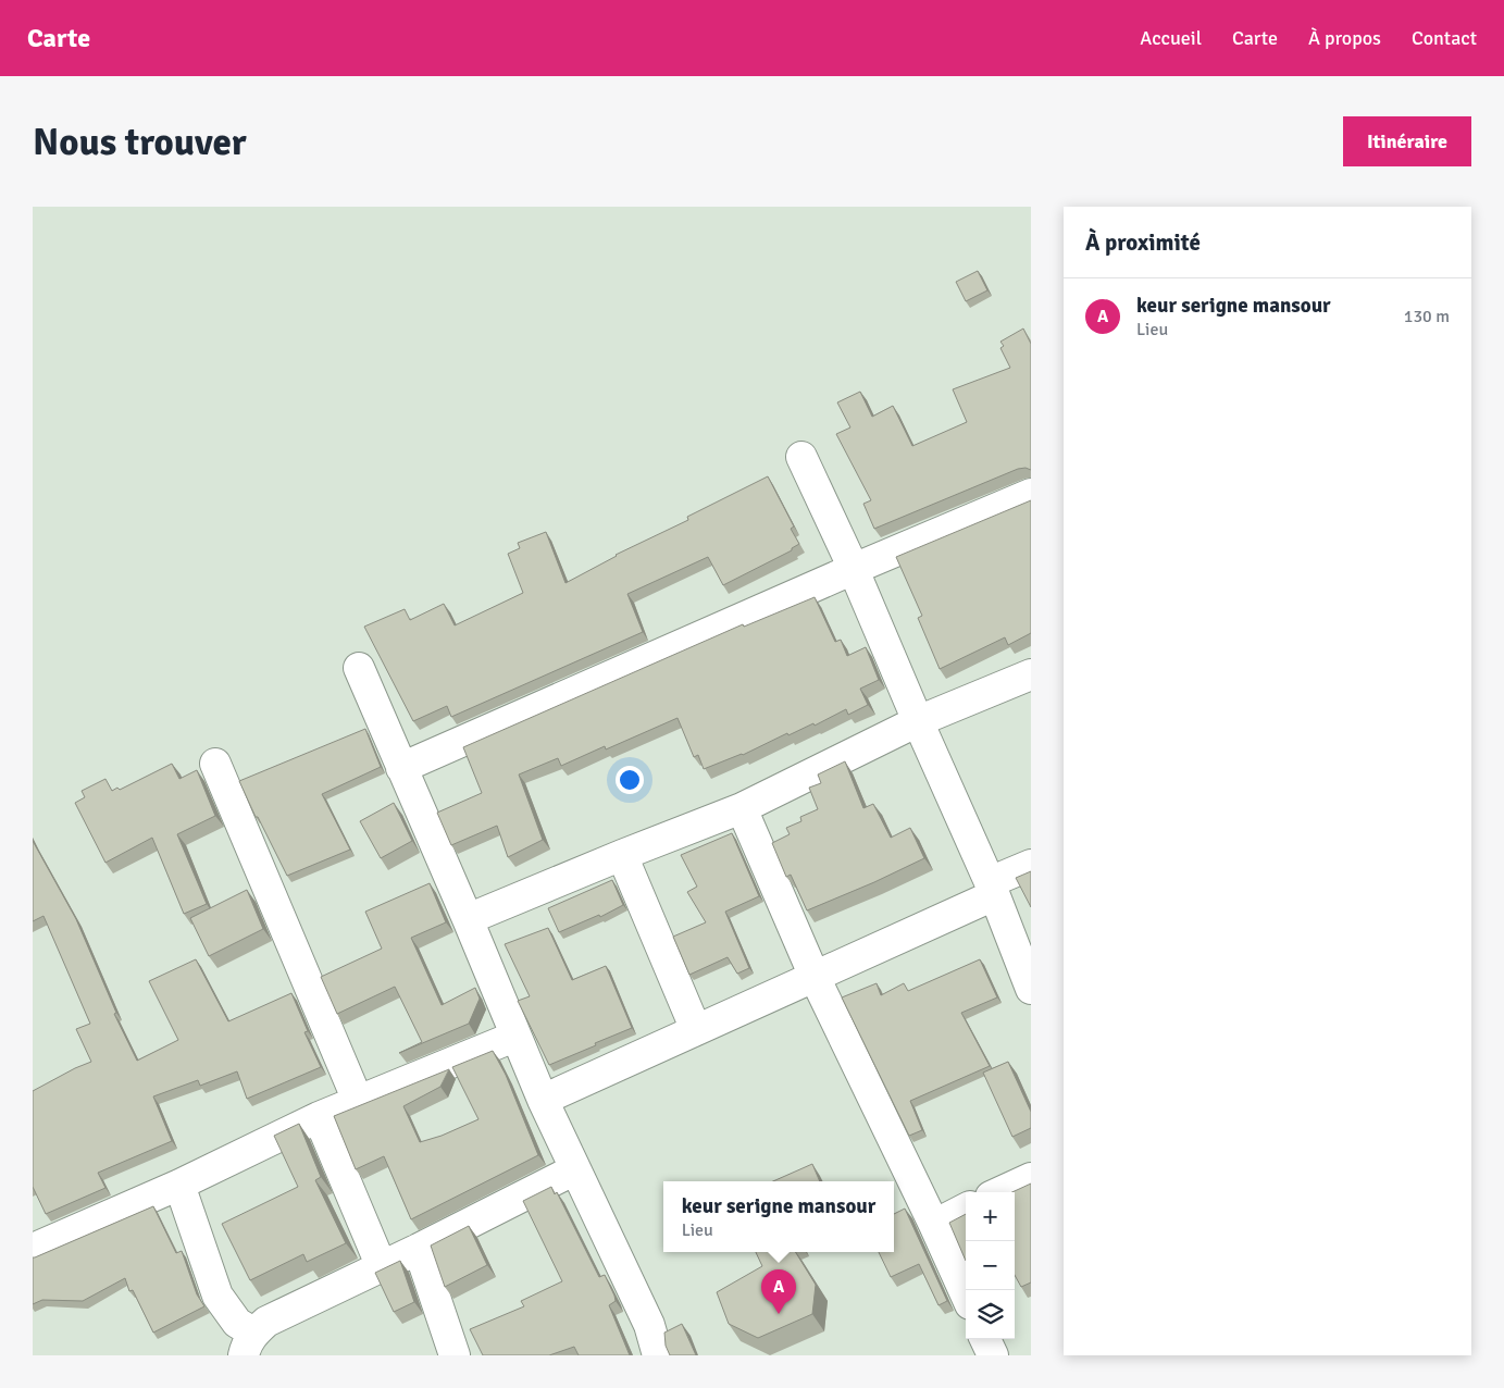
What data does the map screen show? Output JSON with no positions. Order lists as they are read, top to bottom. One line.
{"page":{"header":"Carte","nav":["Accueil","Carte","À propos","Contact"],"buttons":"Itinéraire","title":"Nous trouver","heading":"À proximité","list":[{"mark":"A","name":"keur serigne mansour","note":"Lieu","value":"130 m"}],"popup":["keur serigne mansour","Lieu"],"map_buttons":["+","−"],"pins":"A"}}
